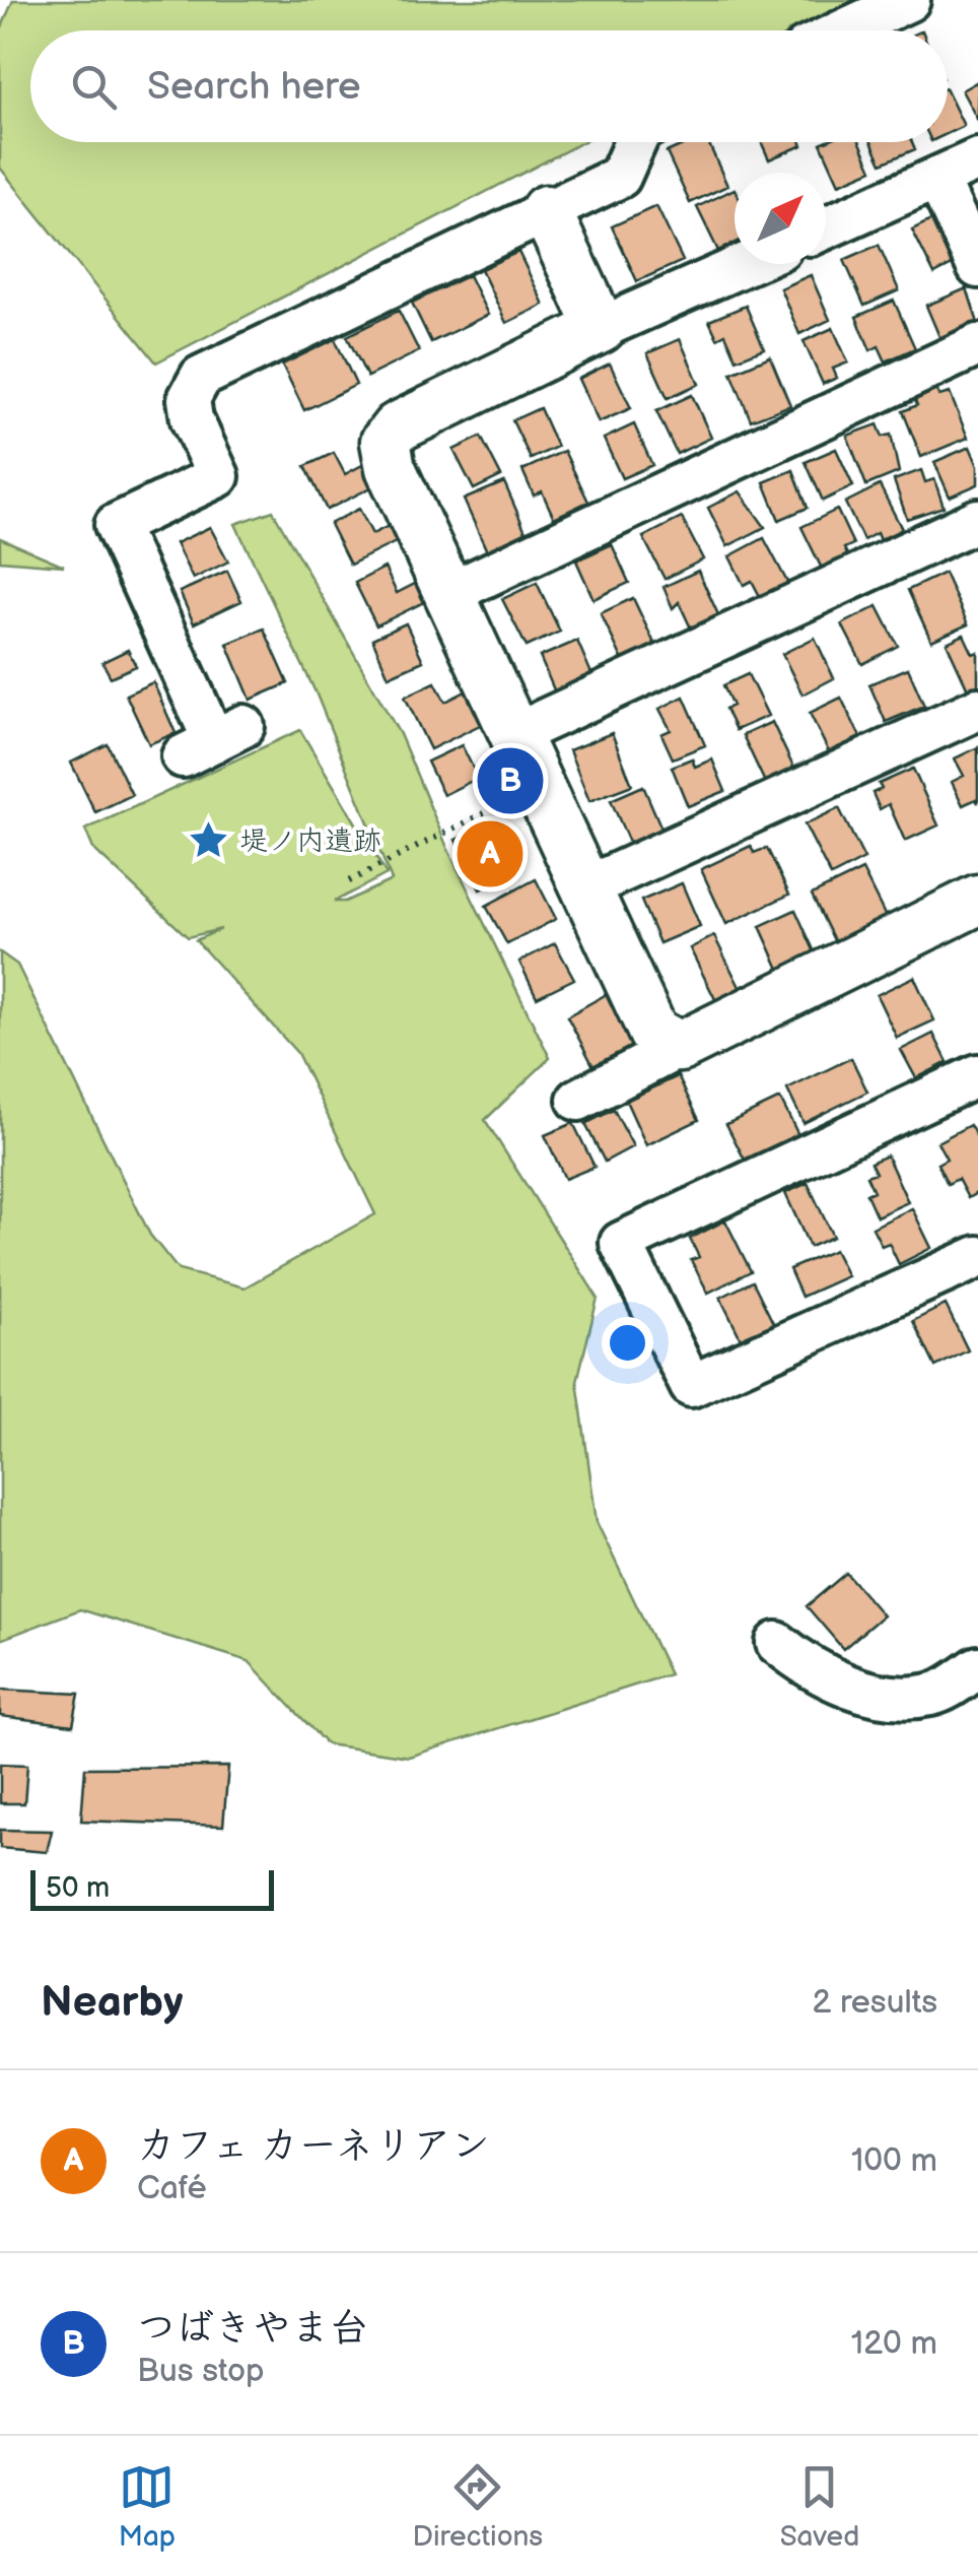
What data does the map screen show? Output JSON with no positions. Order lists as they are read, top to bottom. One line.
{"places":{"place":["堤ノ内遺跡"]},"scale_bar":"50 m","north":"top right","page":{"search":"Search here","pins":["B","A"],"scale":"50 m","heading":["Nearby","2 results"],"list":[{"mark":"A","name":"カフェ カーネリアン","note":"Café","value":"100 m"},{"mark":"B","name":"つばきやま台","note":"Bus stop","value":"120 m"}],"nav":["Map","Directions","Saved"]}}
